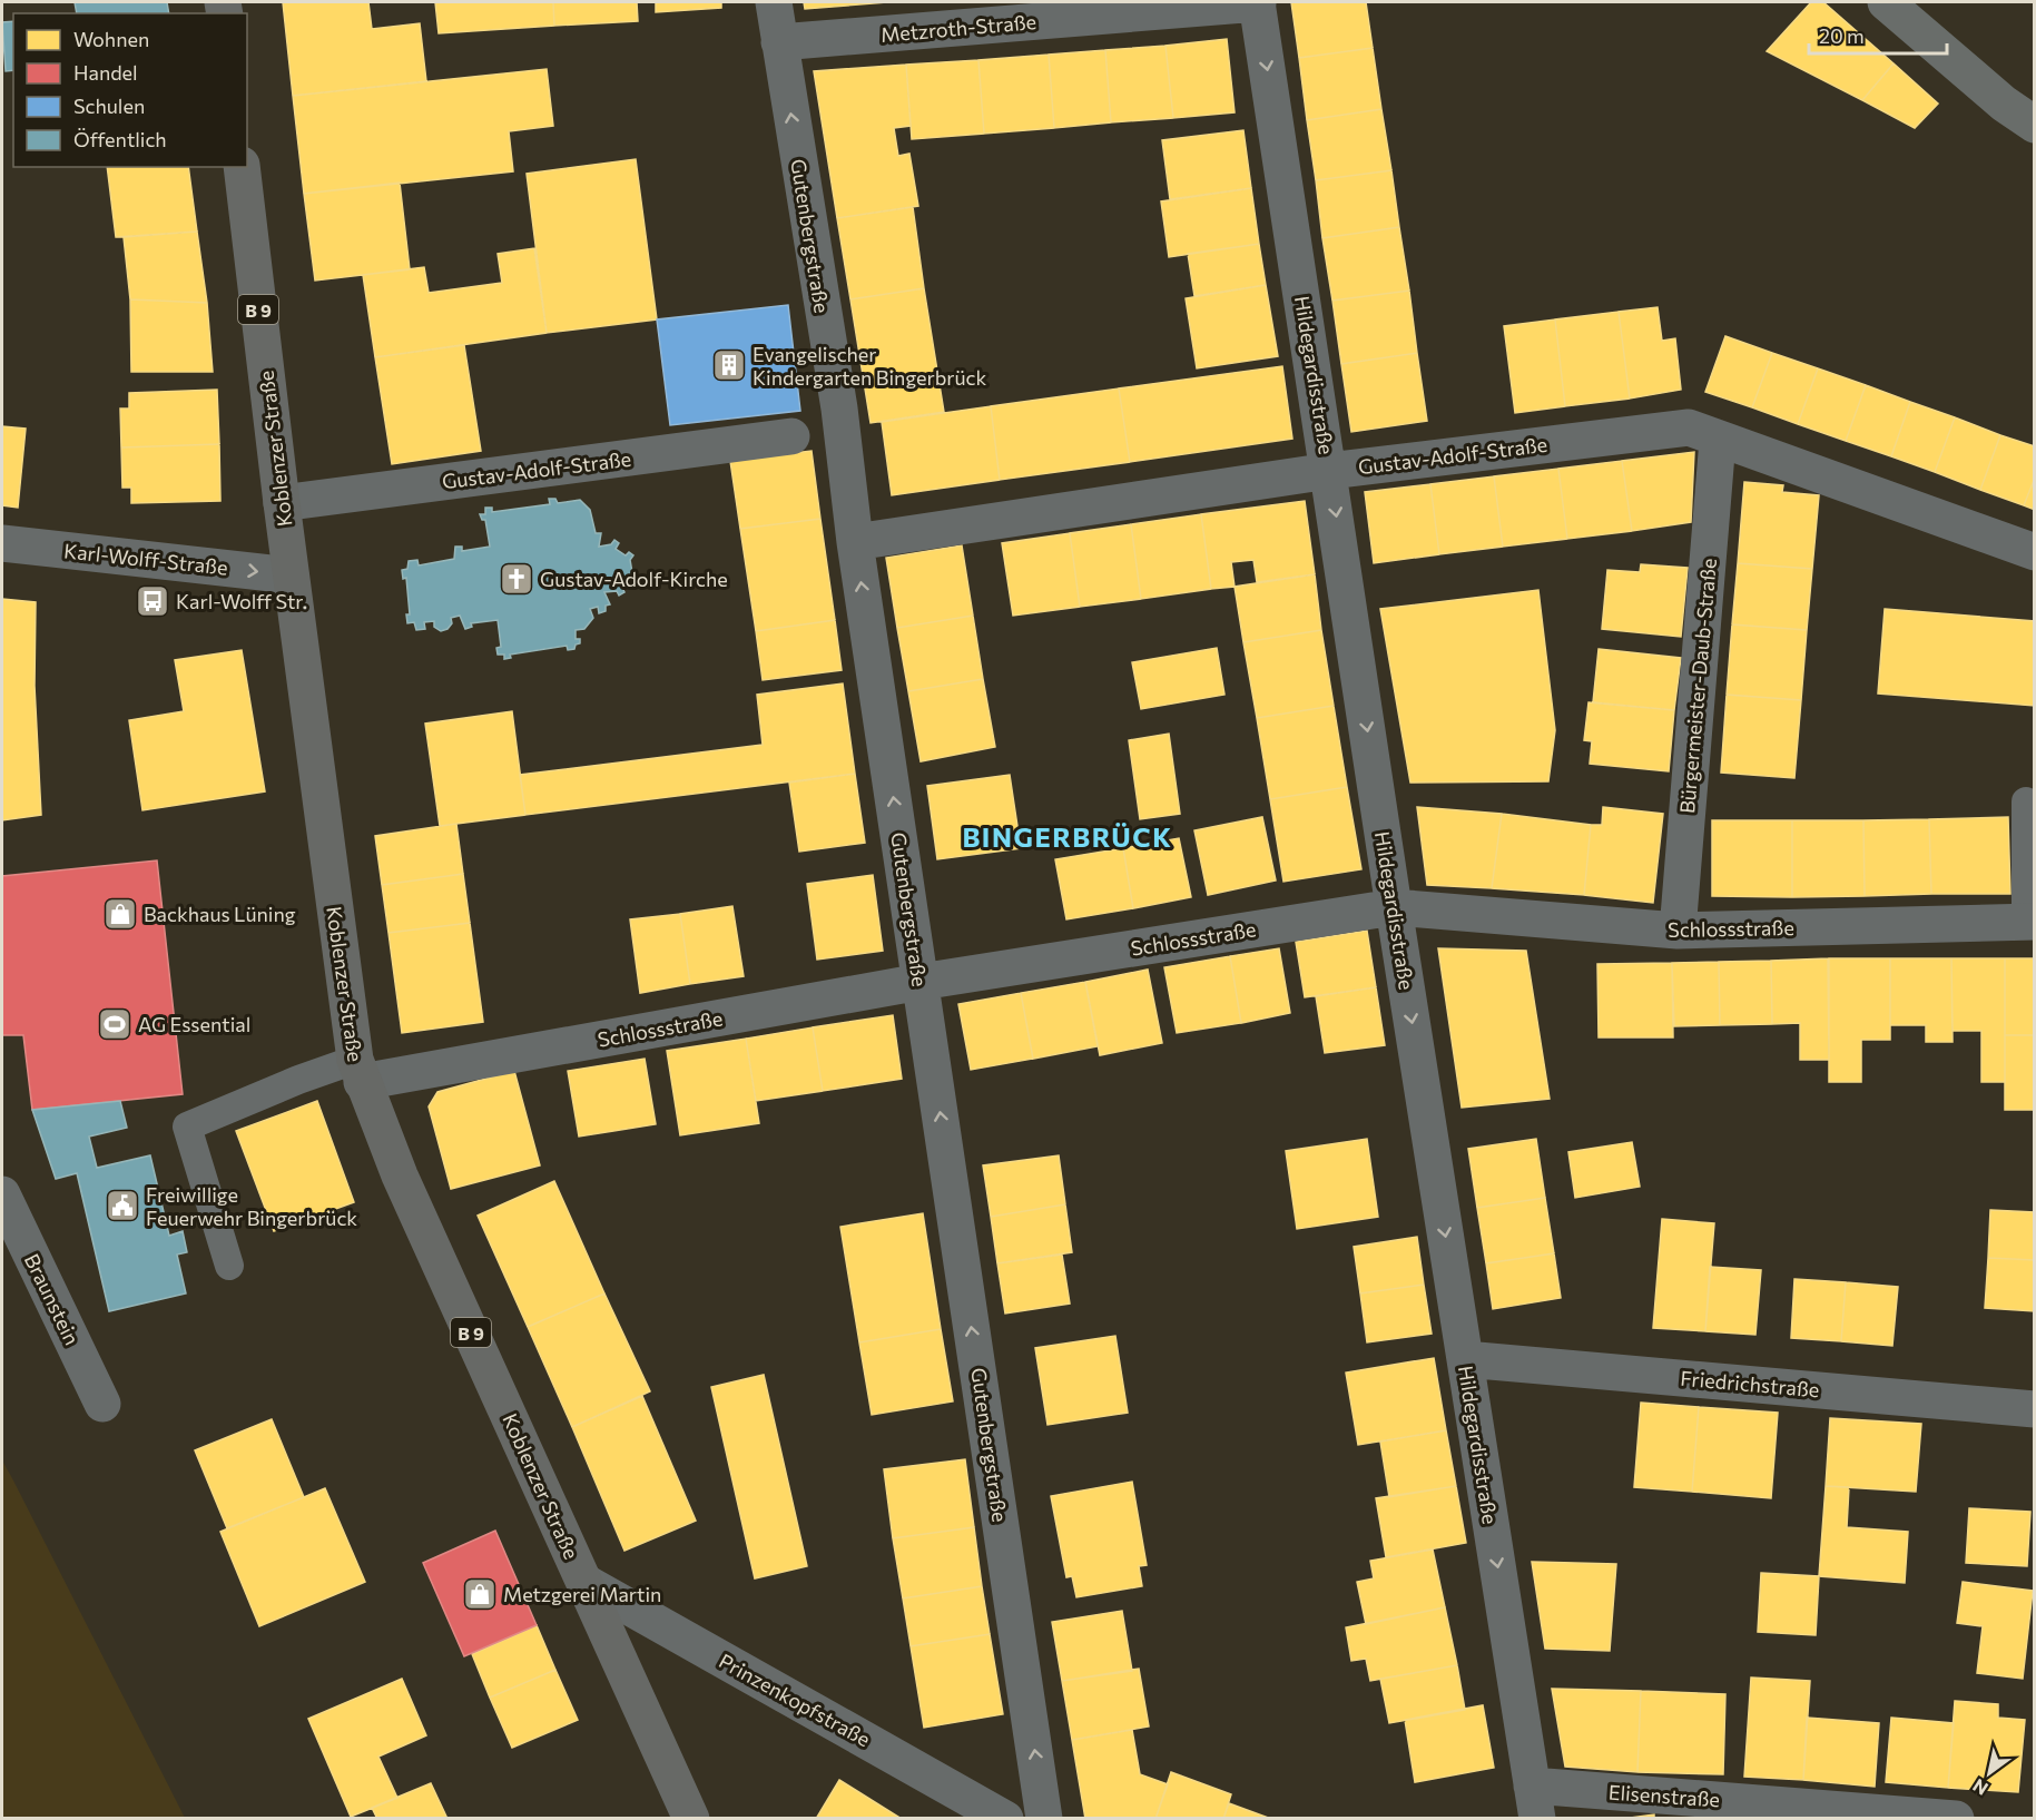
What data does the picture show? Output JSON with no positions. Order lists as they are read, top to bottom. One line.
{"streets":{"main road":["B 9","Koblenzer Straße"],"street":["Metzroth-Straße","Gutenbergstraße","Hildegardisstraße","Gustav-Adolf-Straße","Karl-Wolff-Straße","Bürgermeister-Daub-Straße","Schlossstraße","Braunstein","Friedrichstraße","Prinzenkopfstraße","Elisenstraße"]},"crossings":[["Metzroth-Straße","Gutenbergstraße"],["Metzroth-Straße","Hildegardisstraße"],["Gutenbergstraße","Gustav-Adolf-Straße"],["Gutenbergstraße","Schlossstraße"],["Hildegardisstraße","Gustav-Adolf-Straße"],["Hildegardisstraße","Schlossstraße"],["Hildegardisstraße","Friedrichstraße"],["Hildegardisstraße","Elisenstraße"],["Koblenzer Straße","Gustav-Adolf-Straße"],["Koblenzer Straße","Karl-Wolff-Straße"],["Koblenzer Straße","Schlossstraße"],["Koblenzer Straße","Prinzenkopfstraße"],["Gustav-Adolf-Straße","Bürgermeister-Daub-Straße"],["Bürgermeister-Daub-Straße","Schlossstraße"]],"one_way":["Gutenbergstraße","Hildegardisstraße","Karl-Wolff-Straße"],"districts":["BINGERBRÜCK"],"places":{"building":["Evangelischer Kindergarten Bingerbrück"],"church":["Gustav-Adolf-Kirche"],"bus stop":["Karl-Wolff Str."],"shop":["Backhaus Lüning","Metzgerei Martin"],"sports":["AG Essential"],"public building":["Freiwillige Feuerwehr Bingerbrück"]},"legend":["Wohnen","Handel","Schulen","Öffentlich"],"scale_bar":"20 m","north":"bottom left"}
